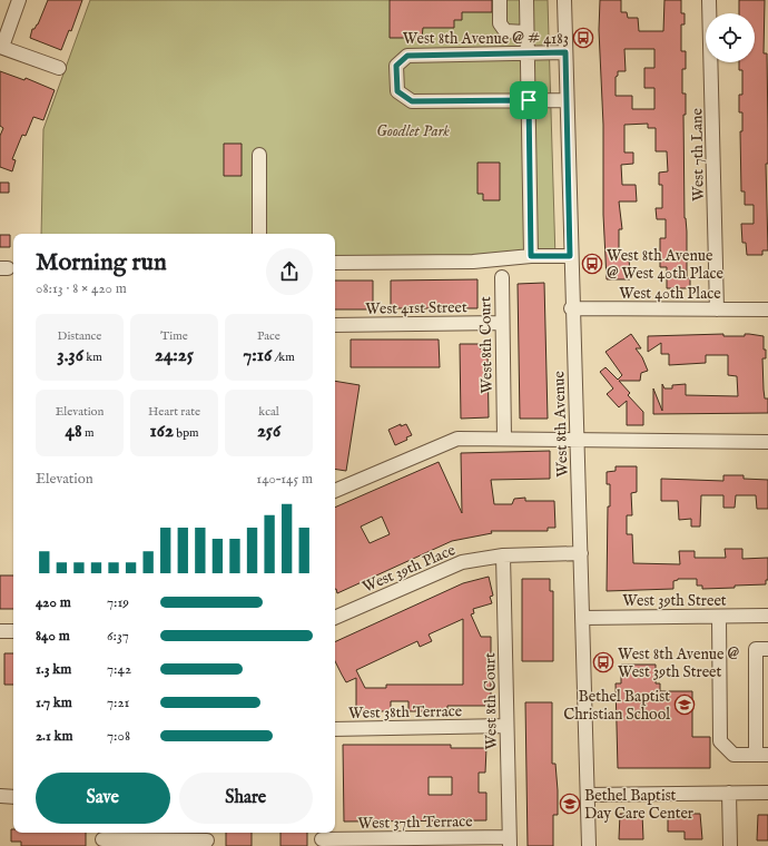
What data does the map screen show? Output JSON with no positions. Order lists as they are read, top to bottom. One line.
{"streets":{"street":["West 7th Lane","West 40th Place","West 41st Street","West 8th Court","West 8th Avenue","West 39th Place","West 39th Street","West 38th Terrace","West 37th Terrace"]},"crossings":[["West 7th Lane","West 40th Place"],["West 40th Place","West 8th Avenue"],["West 41st Street","West 8th Court"],["West 8th Court","West 39th Place"],["West 8th Court","West 38th Terrace"],["West 8th Court","West 37th Terrace"],["West 8th Avenue","West 39th Place"],["West 8th Avenue","West 39th Street"]],"parks":["Goodlet Park"],"places":{"bus stop":["West 8th Avenue @ # 4183","West 8th Avenue @ West 40th Place","West 8th Avenue @ West 39th Street"],"school or university":["Bethel Baptist Christian School","Bethel Baptist Day Care Center"]},"page":{"heading":["Morning run","08:13 · 8 × 420 m"],"stats":[["Distance","3.36 km"],["Time","24:25"],["Pace","7:16 /km"],["Elevation","48 m"],["Heart rate","162 bpm"],["kcal","256"]],"chart":["Elevation","140–145 m"],"list":[{"name":"420 m","note":"7:19"},{"name":"840 m","note":"6:37"},{"name":"1.3 km","note":"7:42"},{"name":"1.7 km","note":"7:21"},{"name":"2.1 km","note":"7:08"}],"buttons":["Save","Share"]}}
